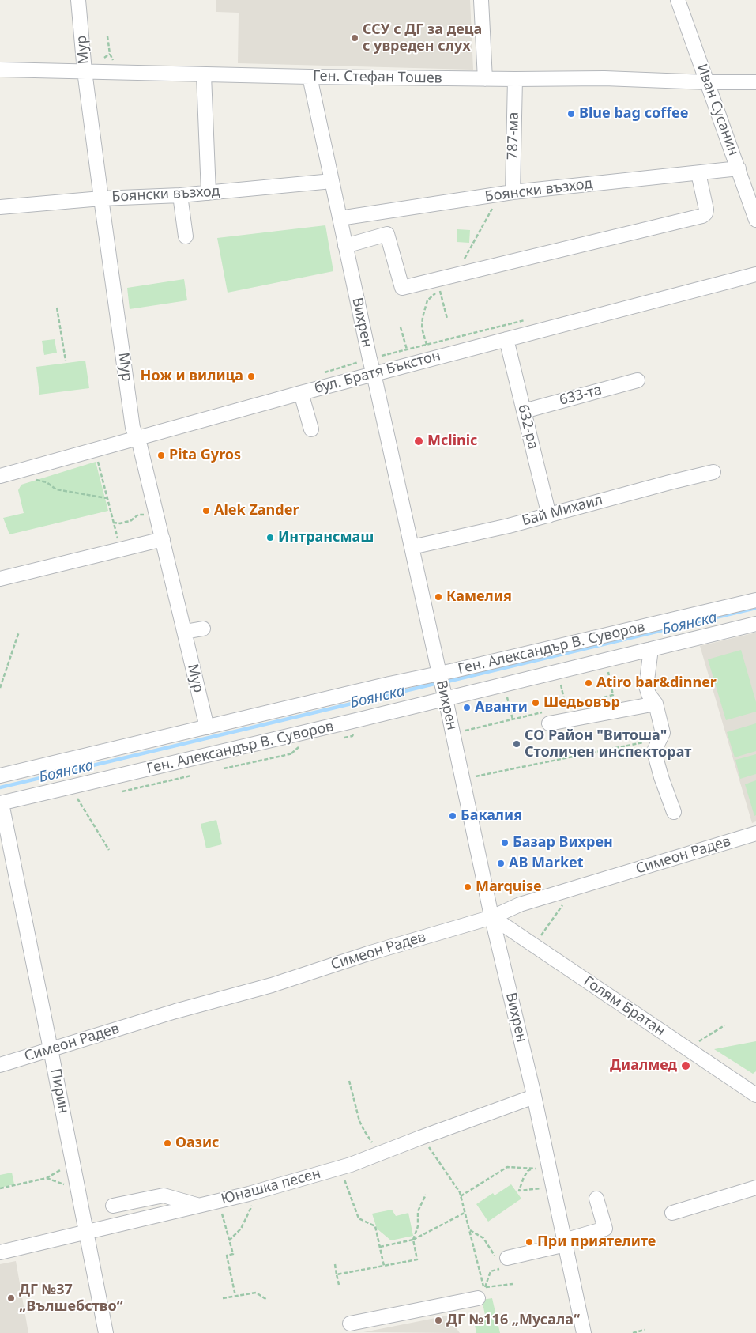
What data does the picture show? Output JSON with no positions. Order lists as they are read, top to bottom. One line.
{"streets":{"street":["Мур","Ген. Стефан Тошев","Иван Сусанин","787-ма","Боянски възход","Вихрен","бул. Братя Бъкстон","633-та","632-ра","Бай Михаил","Ген. Александър В. Суворов","Симеон Радев","Голям Братан","Пирин","Юнашка песен"]},"crossings":[["Мур","Ген. Стефан Тошев"],["Мур","Боянски възход"],["Мур","бул. Братя Бъкстон"],["Мур","Ген. Александър В. Суворов"],["Ген. Стефан Тошев","Иван Сусанин"],["Ген. Стефан Тошев","787-ма"],["Ген. Стефан Тошев","Вихрен"],["Иван Сусанин","Боянски възход"],["787-ма","Боянски възход"],["Боянски възход","Вихрен"],["Вихрен","бул. Братя Бъкстон"],["Вихрен","Бай Михаил"],["Вихрен","Ген. Александър В. Суворов"],["Вихрен","Симеон Радев"],["Вихрен","Голям Братан"],["Вихрен","Юнашка песен"],["бул. Братя Бъкстон","632-ра"],["633-та","632-ра"],["632-ра","Бай Михаил"],["Ген. Александър В. Суворов","Пирин"],["Симеон Радев","Голям Братан"],["Симеон Радев","Пирин"],["Пирин","Юнашка песен"]],"water":["Боянска"],"places":["ССУ с ДГ за деца с увреден слух","Blue bag coffee","Нож и вилица","Mclinic","Pita Gyros","Alek Zander","Интрансмаш","Камелия","Atiro bar&dinner","Шедьовър","Аванти","СО Район \"Витоша\" Столичен инспекторат","Бакалия","Базар Вихрен","AB Market","Marquise","Диалмед","Оазис","При приятелите","ДГ №37 „Вълшебство“","ДГ №116 „Мусала“"]}
